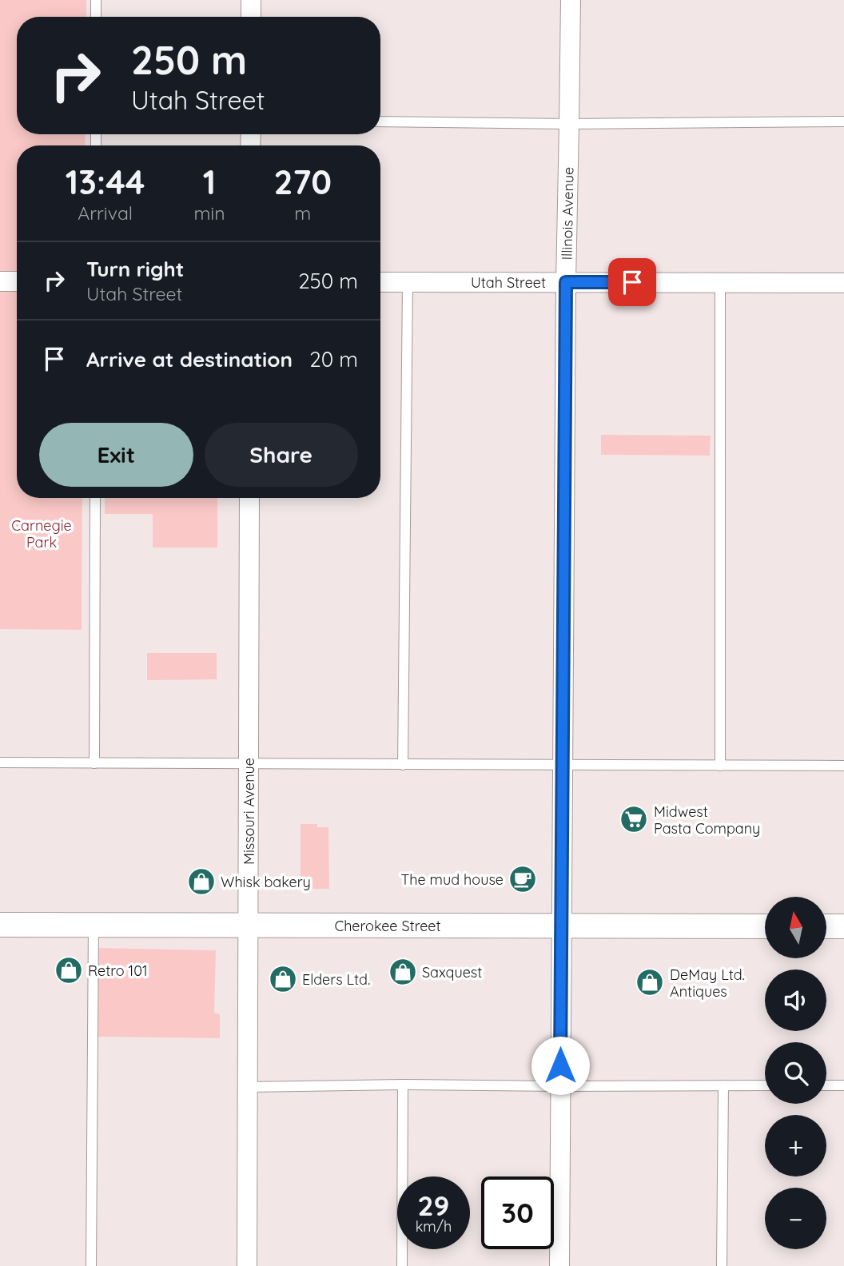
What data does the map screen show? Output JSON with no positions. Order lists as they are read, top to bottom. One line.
{"streets":{"street":["Illinois Avenue","Utah Street","Missouri Avenue","Cherokee Street"]},"crossings":[["Illinois Avenue","Utah Street"],["Illinois Avenue","Cherokee Street"],["Missouri Avenue","Cherokee Street"]],"parks":["Carnegie Park"],"places":{"supermarket":["Midwest Pasta Company"],"cafe":["The mud house"],"shop":["Whisk bakery","Retro 101","Saxquest","Elders Ltd.","DeMay Ltd. Antiques"]},"north":"top","page":{"turn":["250 m","Utah Street"],"eta":["13:44","Arrival","1","min","270","m"],"list":[{"name":"Turn right","note":"Utah Street","value":"250 m"},{"name":"Arrive at destination","value":"20 m"}],"buttons":["Exit","Share"],"map_buttons":["+","−"],"speed":"29 km/h","limit":"30"}}
